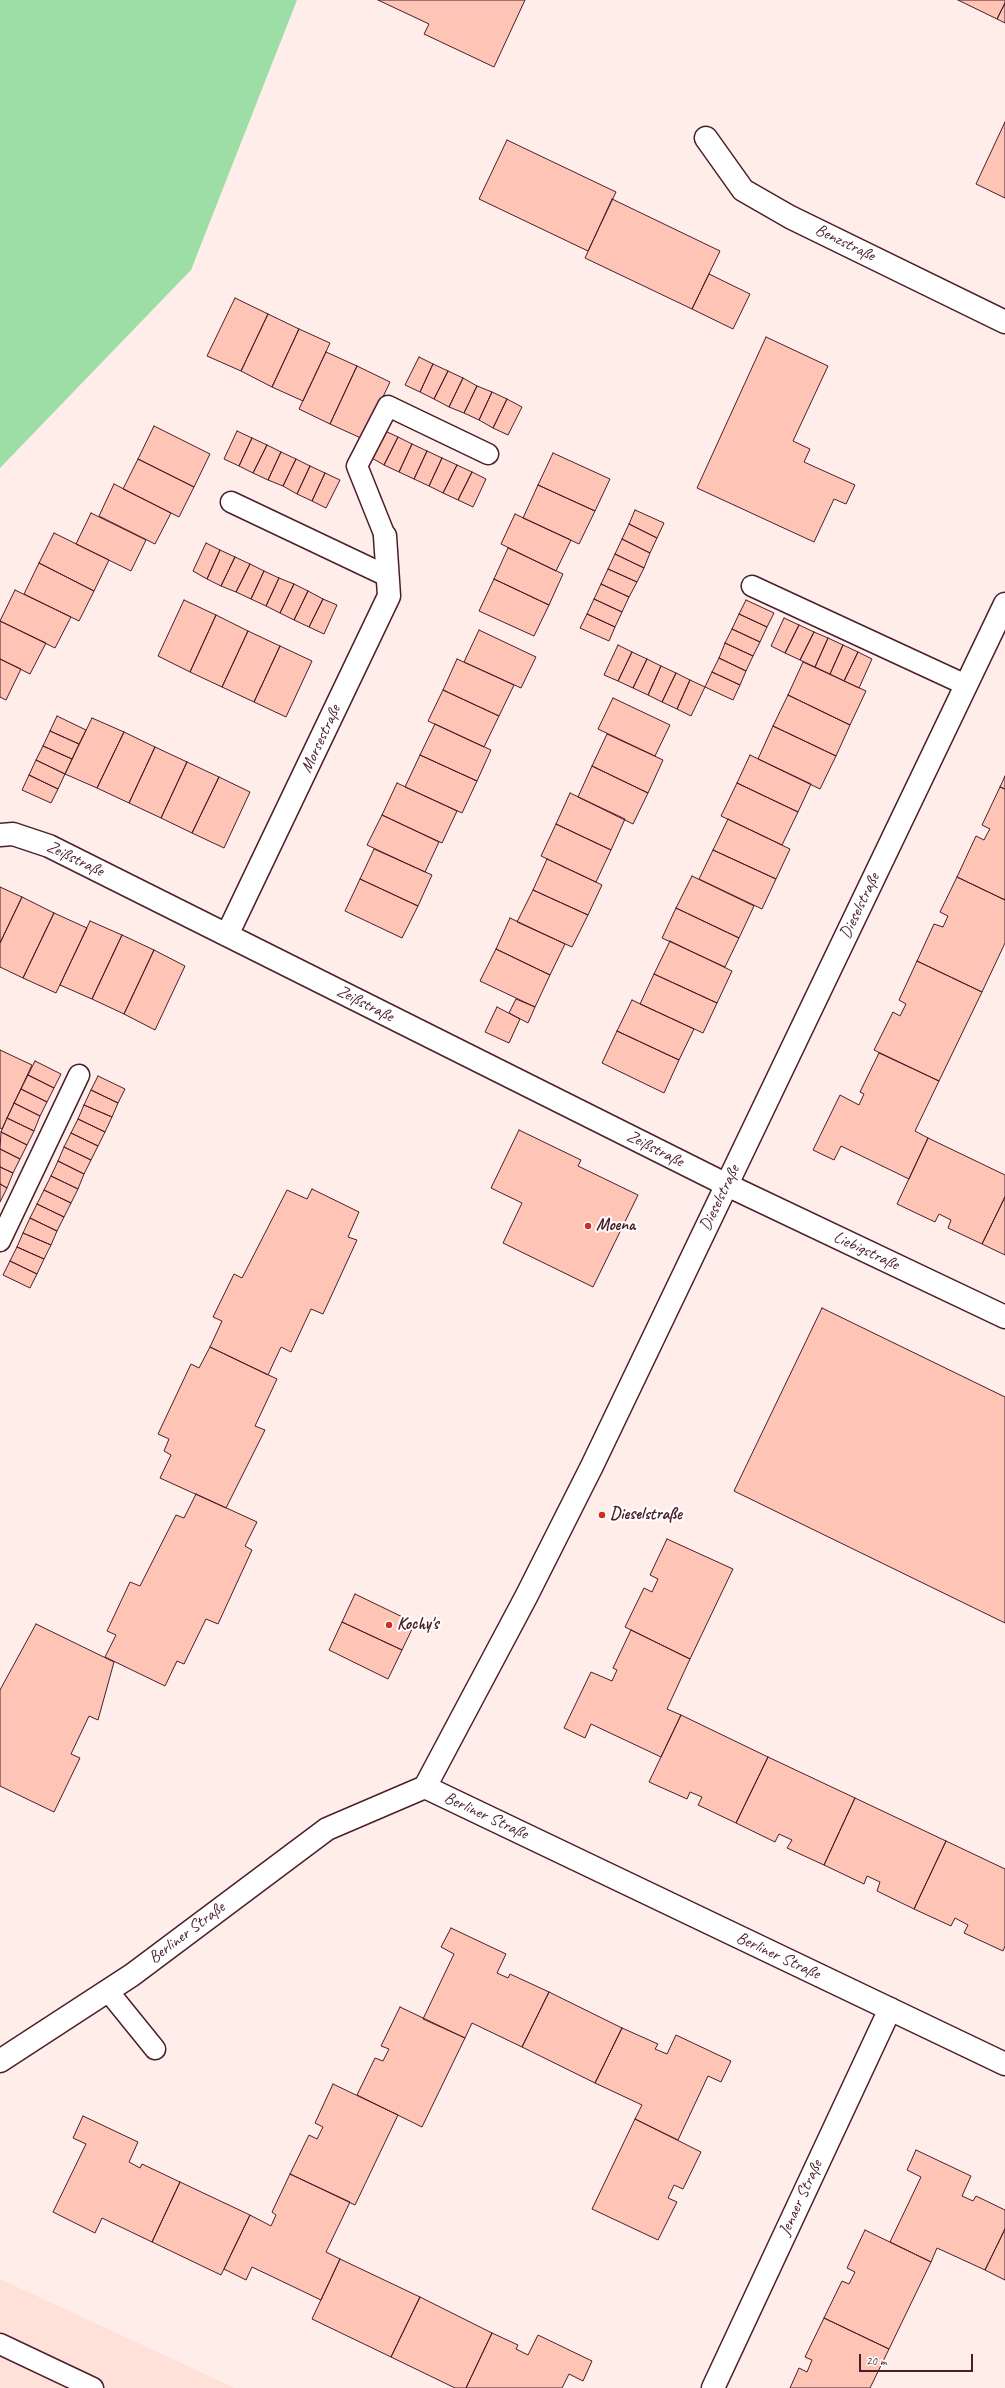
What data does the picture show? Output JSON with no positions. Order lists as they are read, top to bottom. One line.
{"streets":{"street":["Benzstraße","Morsestraße","Zeißstraße","Dieselstraße","Liebigstraße","Berliner Straße","Jenaer Straße"]},"crossings":[["Morsestraße","Zeißstraße"],["Zeißstraße","Dieselstraße"],["Zeißstraße","Liebigstraße"],["Dieselstraße","Liebigstraße"],["Dieselstraße","Berliner Straße"],["Berliner Straße","Jenaer Straße"]],"places":["Moena","Dieselstraße","Kochy's"],"scale_bar":"20 m"}
